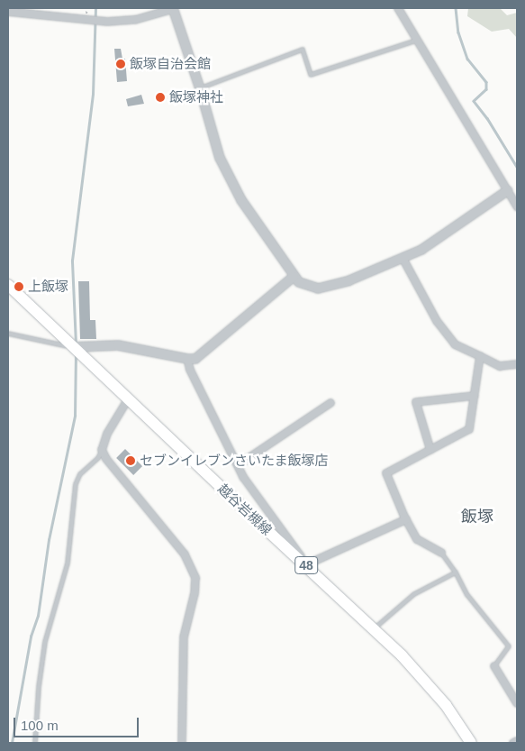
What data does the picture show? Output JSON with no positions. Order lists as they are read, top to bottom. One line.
{"streets":{"main road":["越谷岩槻線","48"]},"districts":["飯塚"],"places":["飯塚自治会館","飯塚神社","上飯塚","セブンイレブンさいたま飯塚店"],"scale_bar":"100 m"}
